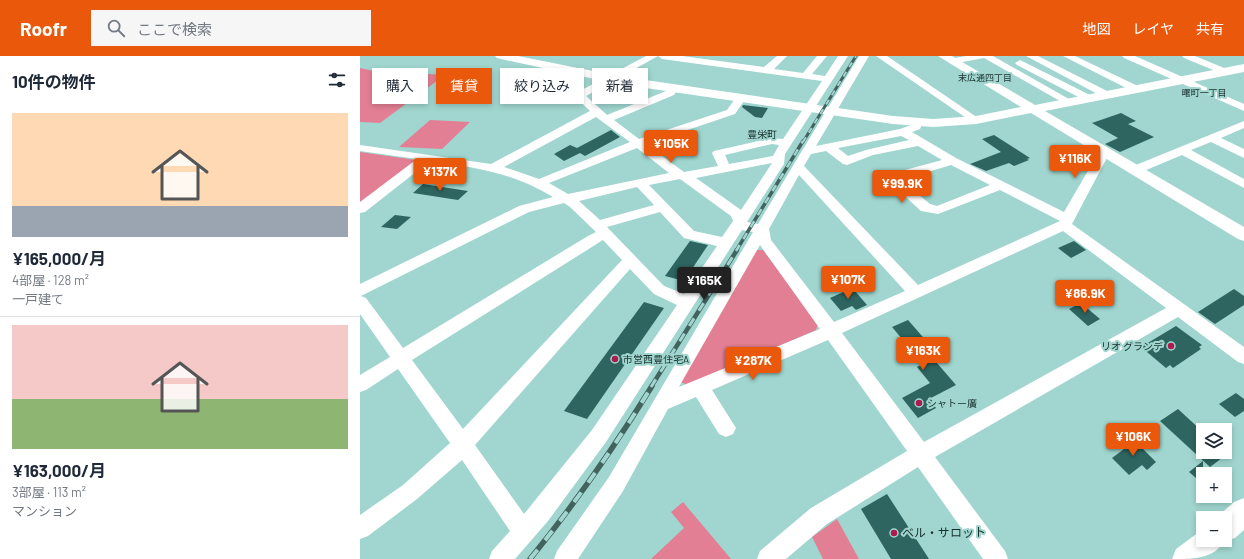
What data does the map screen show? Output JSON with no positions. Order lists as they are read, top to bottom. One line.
{"districts":["末広通四丁目","曙町一丁目","豊栄町"],"places":["リオ グランデ","市営西豊住宅A","シャトー廣","ベル・サロット"],"page":{"header":"Roofr","search":"ここで検索","nav":["地図","レイヤ","共有"],"heading":"10件の物件","chip":["購入","賃貸","絞り込み","新着"],"list":[{"name":"¥165,000/月","note":"4部屋 · 128 m² · 一戸建て"},{"name":"¥163,000/月","note":"3部屋 · 113 m² · マンション"}],"price":["¥105K","¥116K","¥137K","¥99.9K","¥107K","¥165K","¥86.9K","¥163K","¥287K","¥106K"],"map_buttons":["+","−"]}}
